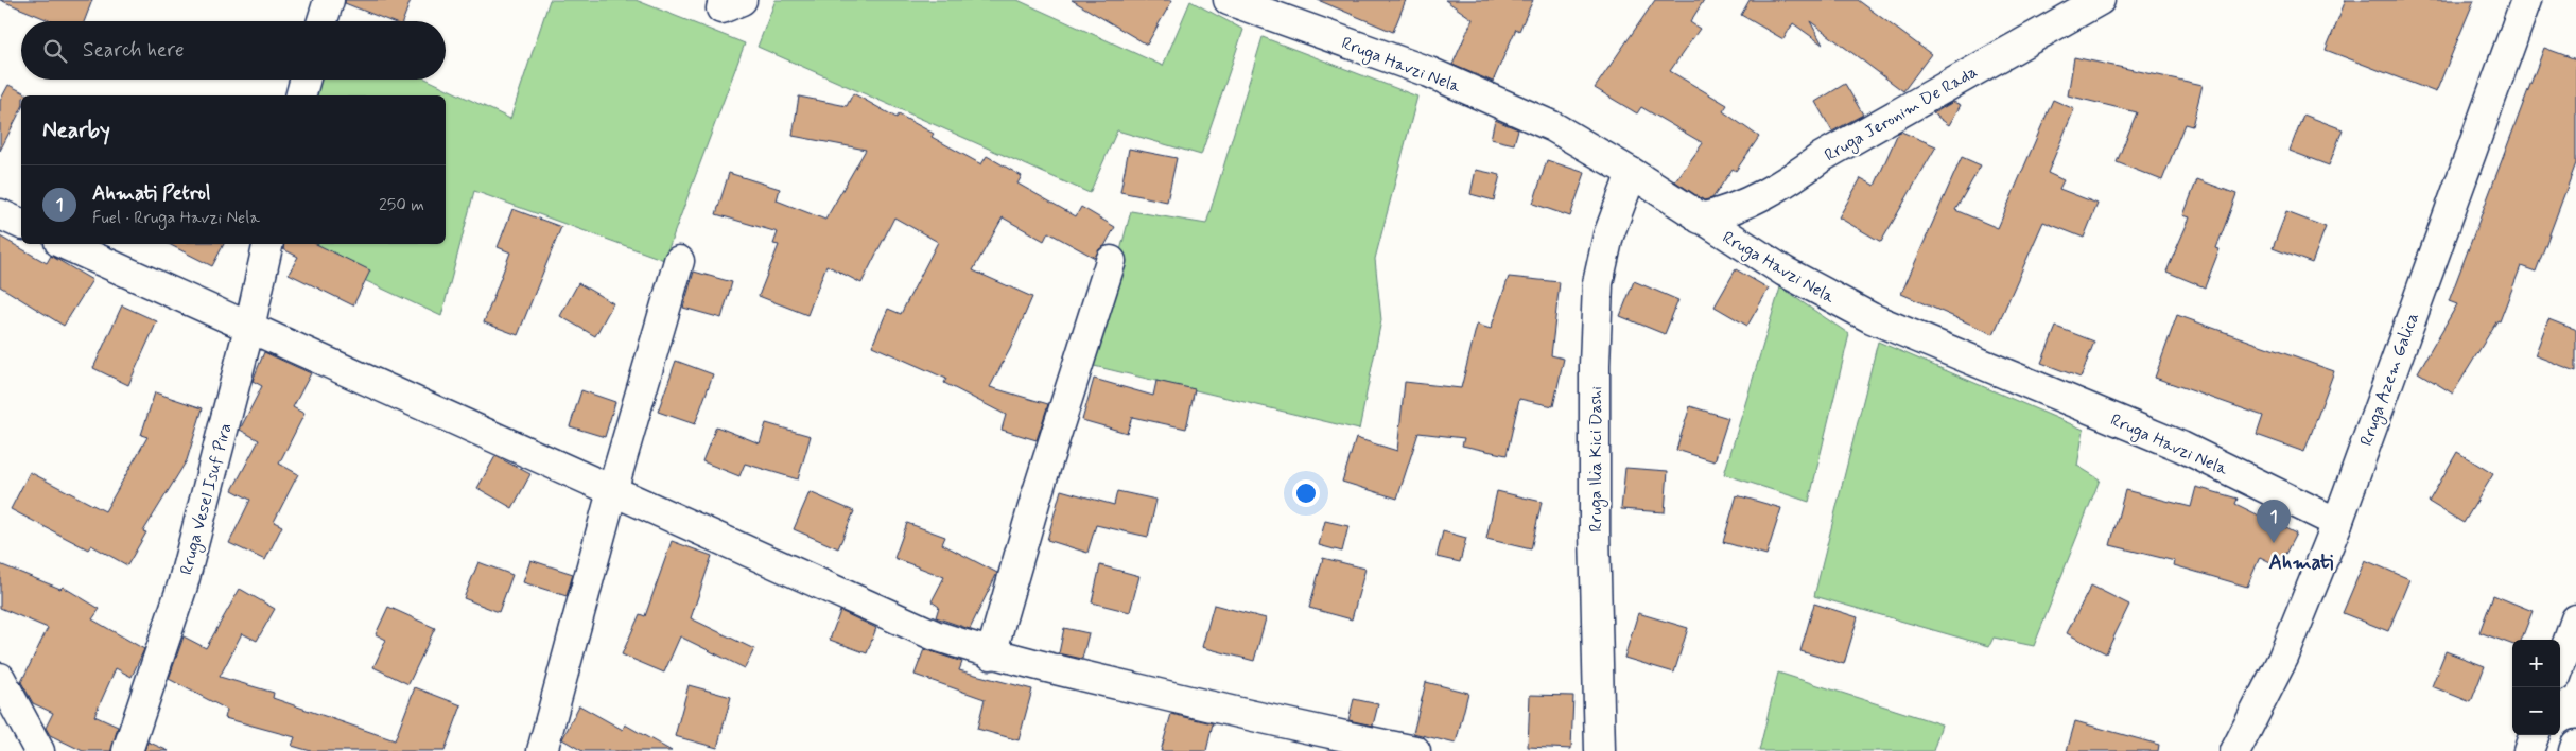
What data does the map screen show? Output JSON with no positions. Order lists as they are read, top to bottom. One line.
{"streets":{"main road":["Rruga Havzi Nela","Rruga Jeronim De Rada","Rruga Azem Galica","Rruga Ilia Kici Dashi","Rruga Vesel Isuf Pira"]},"crossings":[["Rruga Havzi Nela","Rruga Jeronim De Rada"],["Rruga Havzi Nela","Rruga Azem Galica"],["Rruga Havzi Nela","Rruga Ilia Kici Dashi"]],"districts":["Ahmati"],"page":{"search":"Search here","heading":"Nearby","list":[{"mark":"1","name":"Ahmati Petrol","note":"Fuel · Rruga Havzi Nela","value":"250 m"}],"pins":"1","map_buttons":["+","−"]}}
